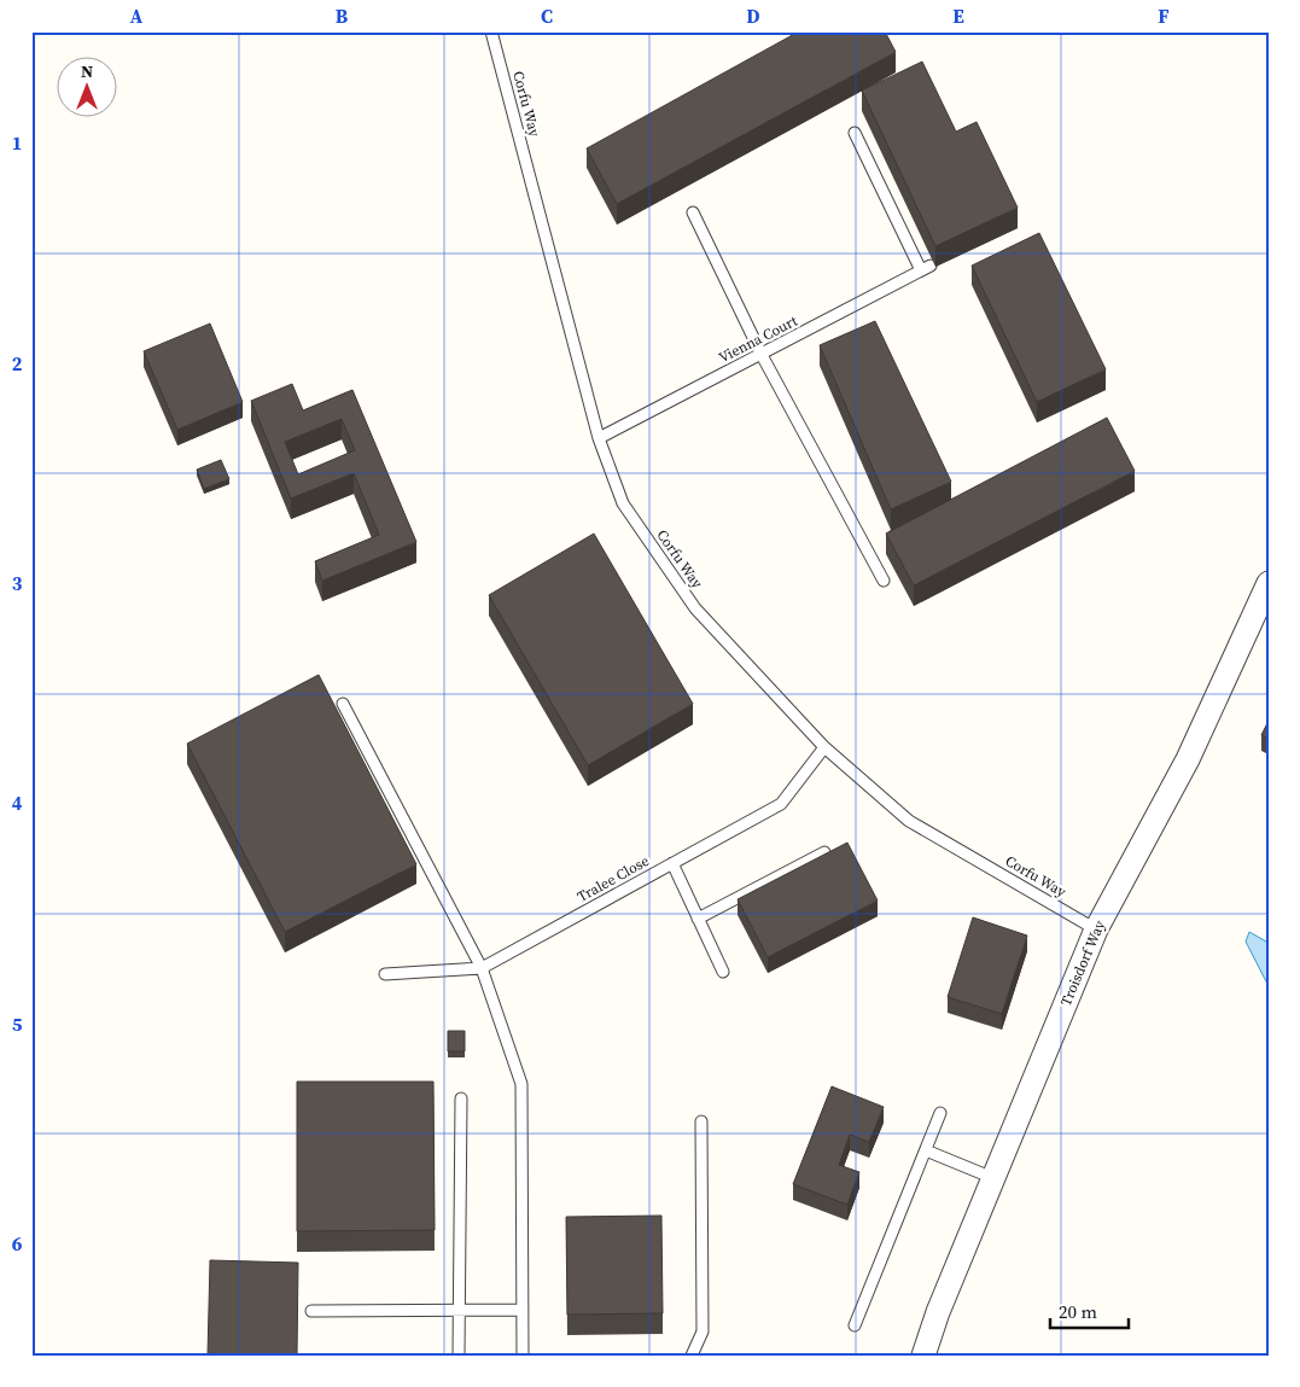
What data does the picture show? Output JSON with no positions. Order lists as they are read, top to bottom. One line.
{"streets":{"street":["Troisdorf Way"],"lane":["Corfu Way","Vienna Court","Tralee Close"]},"crossings":[["Corfu Way","Vienna Court"],["Corfu Way","Tralee Close"],["Corfu Way","Troisdorf Way"]],"scale_bar":"20 m","north":"top","grid":{"columns":["A","B","C","D","E","F"],"rows":["1","2","3","4","5","6"]}}
